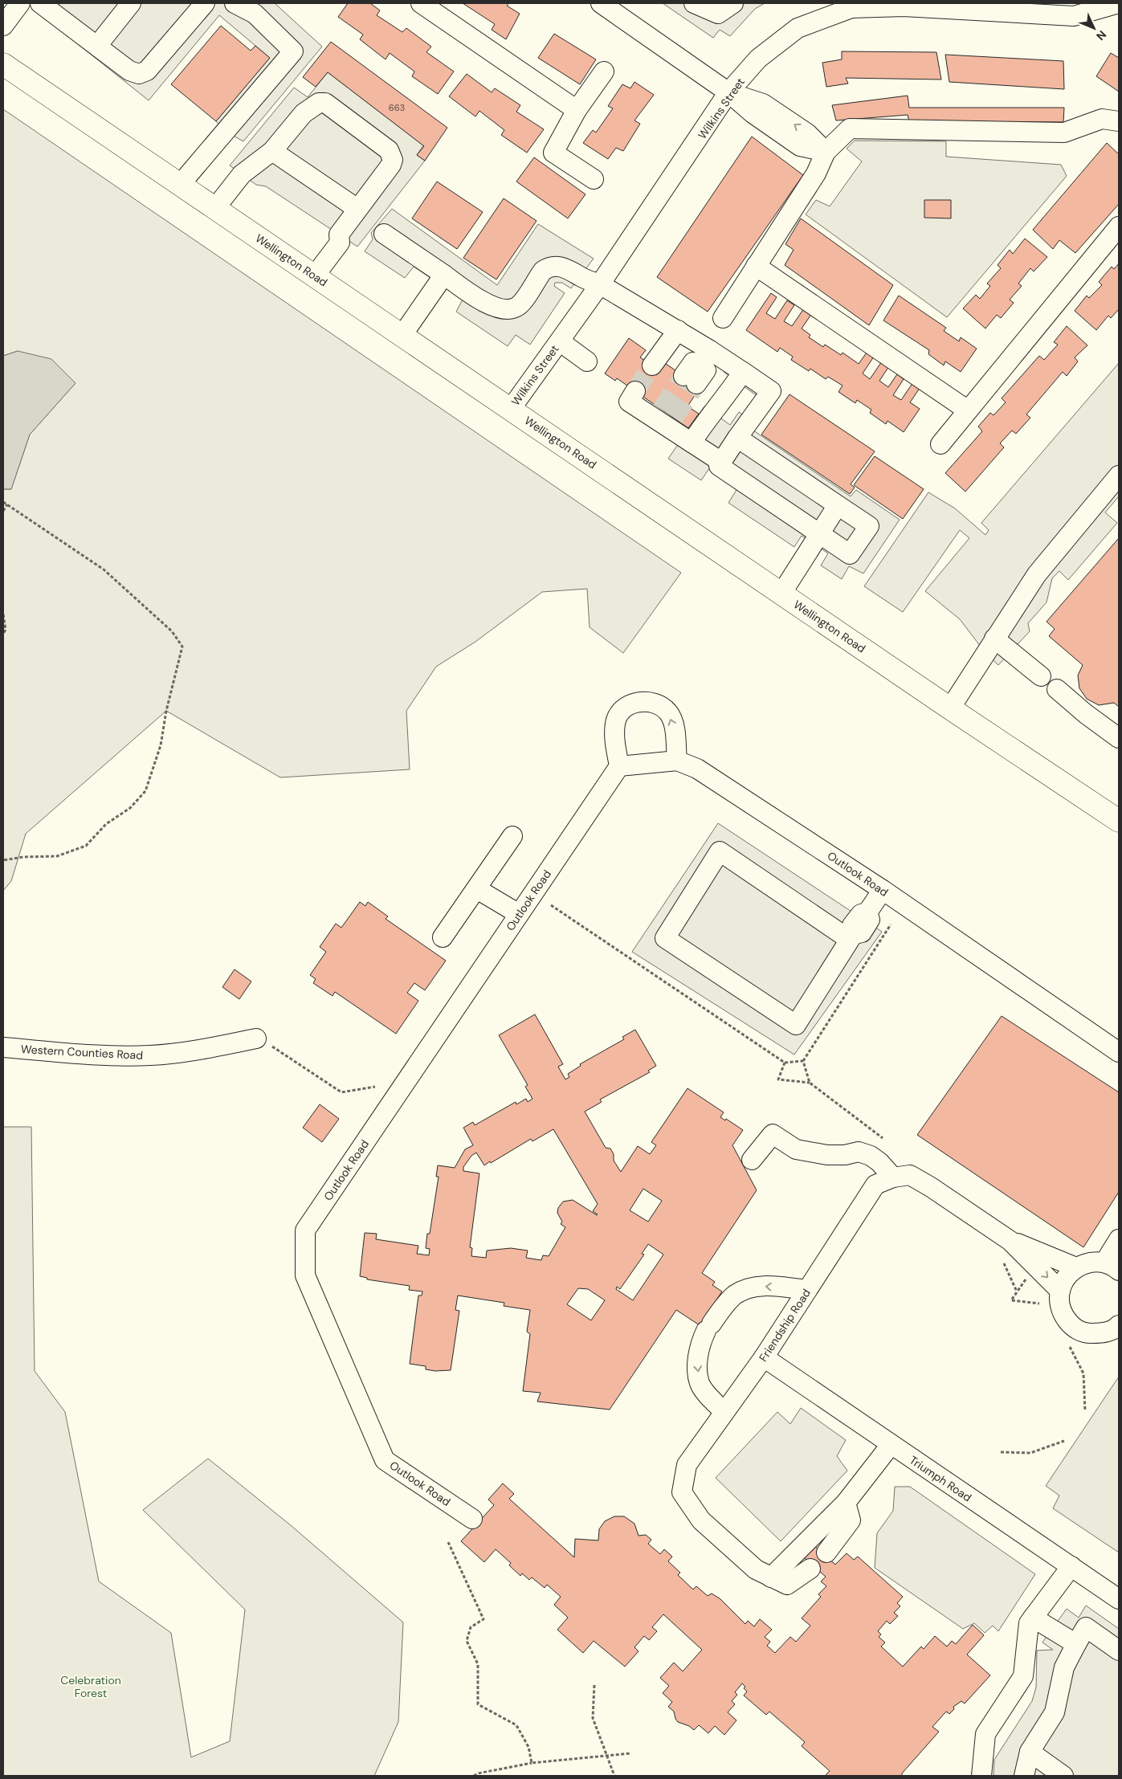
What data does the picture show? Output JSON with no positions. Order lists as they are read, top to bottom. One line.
{"streets":{"main road":["Wellington Road"],"street":["Wilkins Street","Outlook Road","Western Counties Road","Friendship Road","Triumph Road"]},"crossings":[["Wilkins Street","Wellington Road"],["Friendship Road","Triumph Road"]],"parks":["Celebration Forest"],"house_numbers":["663"],"north":"bottom right"}
